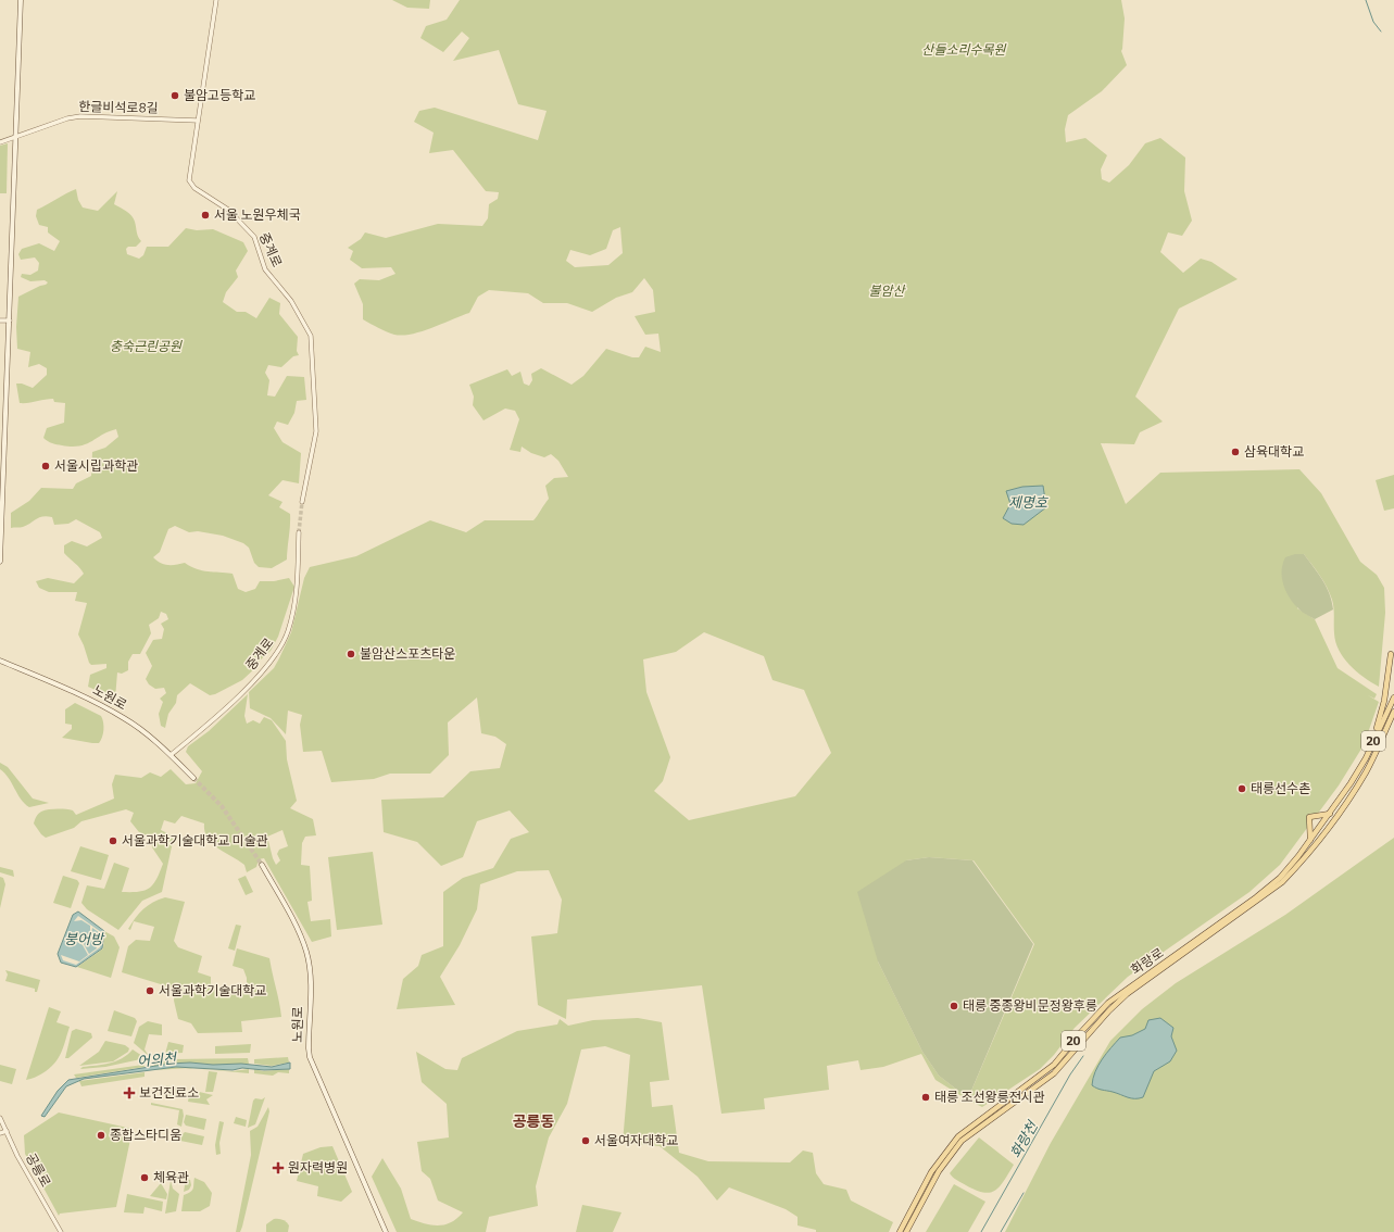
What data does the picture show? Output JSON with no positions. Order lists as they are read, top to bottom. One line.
{"streets":{"main road":["노원로","20","화랑로"],"street":["한글비석로8길","중계로","공릉로"]},"crossings":[["한글비석로8길","중계로"],["중계로","노원로"]],"districts":["공릉동"],"water":["제명호","붕어방","어의천","화랑천"],"parks":["산들소리수목원","불암산","충숙근린공원"],"places":{"other":["불암고등학교","서울 노원우체국","삼육대학교","서울시립과학관","불암산스포츠타운","태릉선수촌","서울과학기술대학교 미술관","서울과학기술대학교","태릉 중종왕비문정왕후릉","태릉 조선왕릉전시관","종합스타디움","서울여자대학교","체육관"],"health":["보건진료소","원자력병원"]}}
